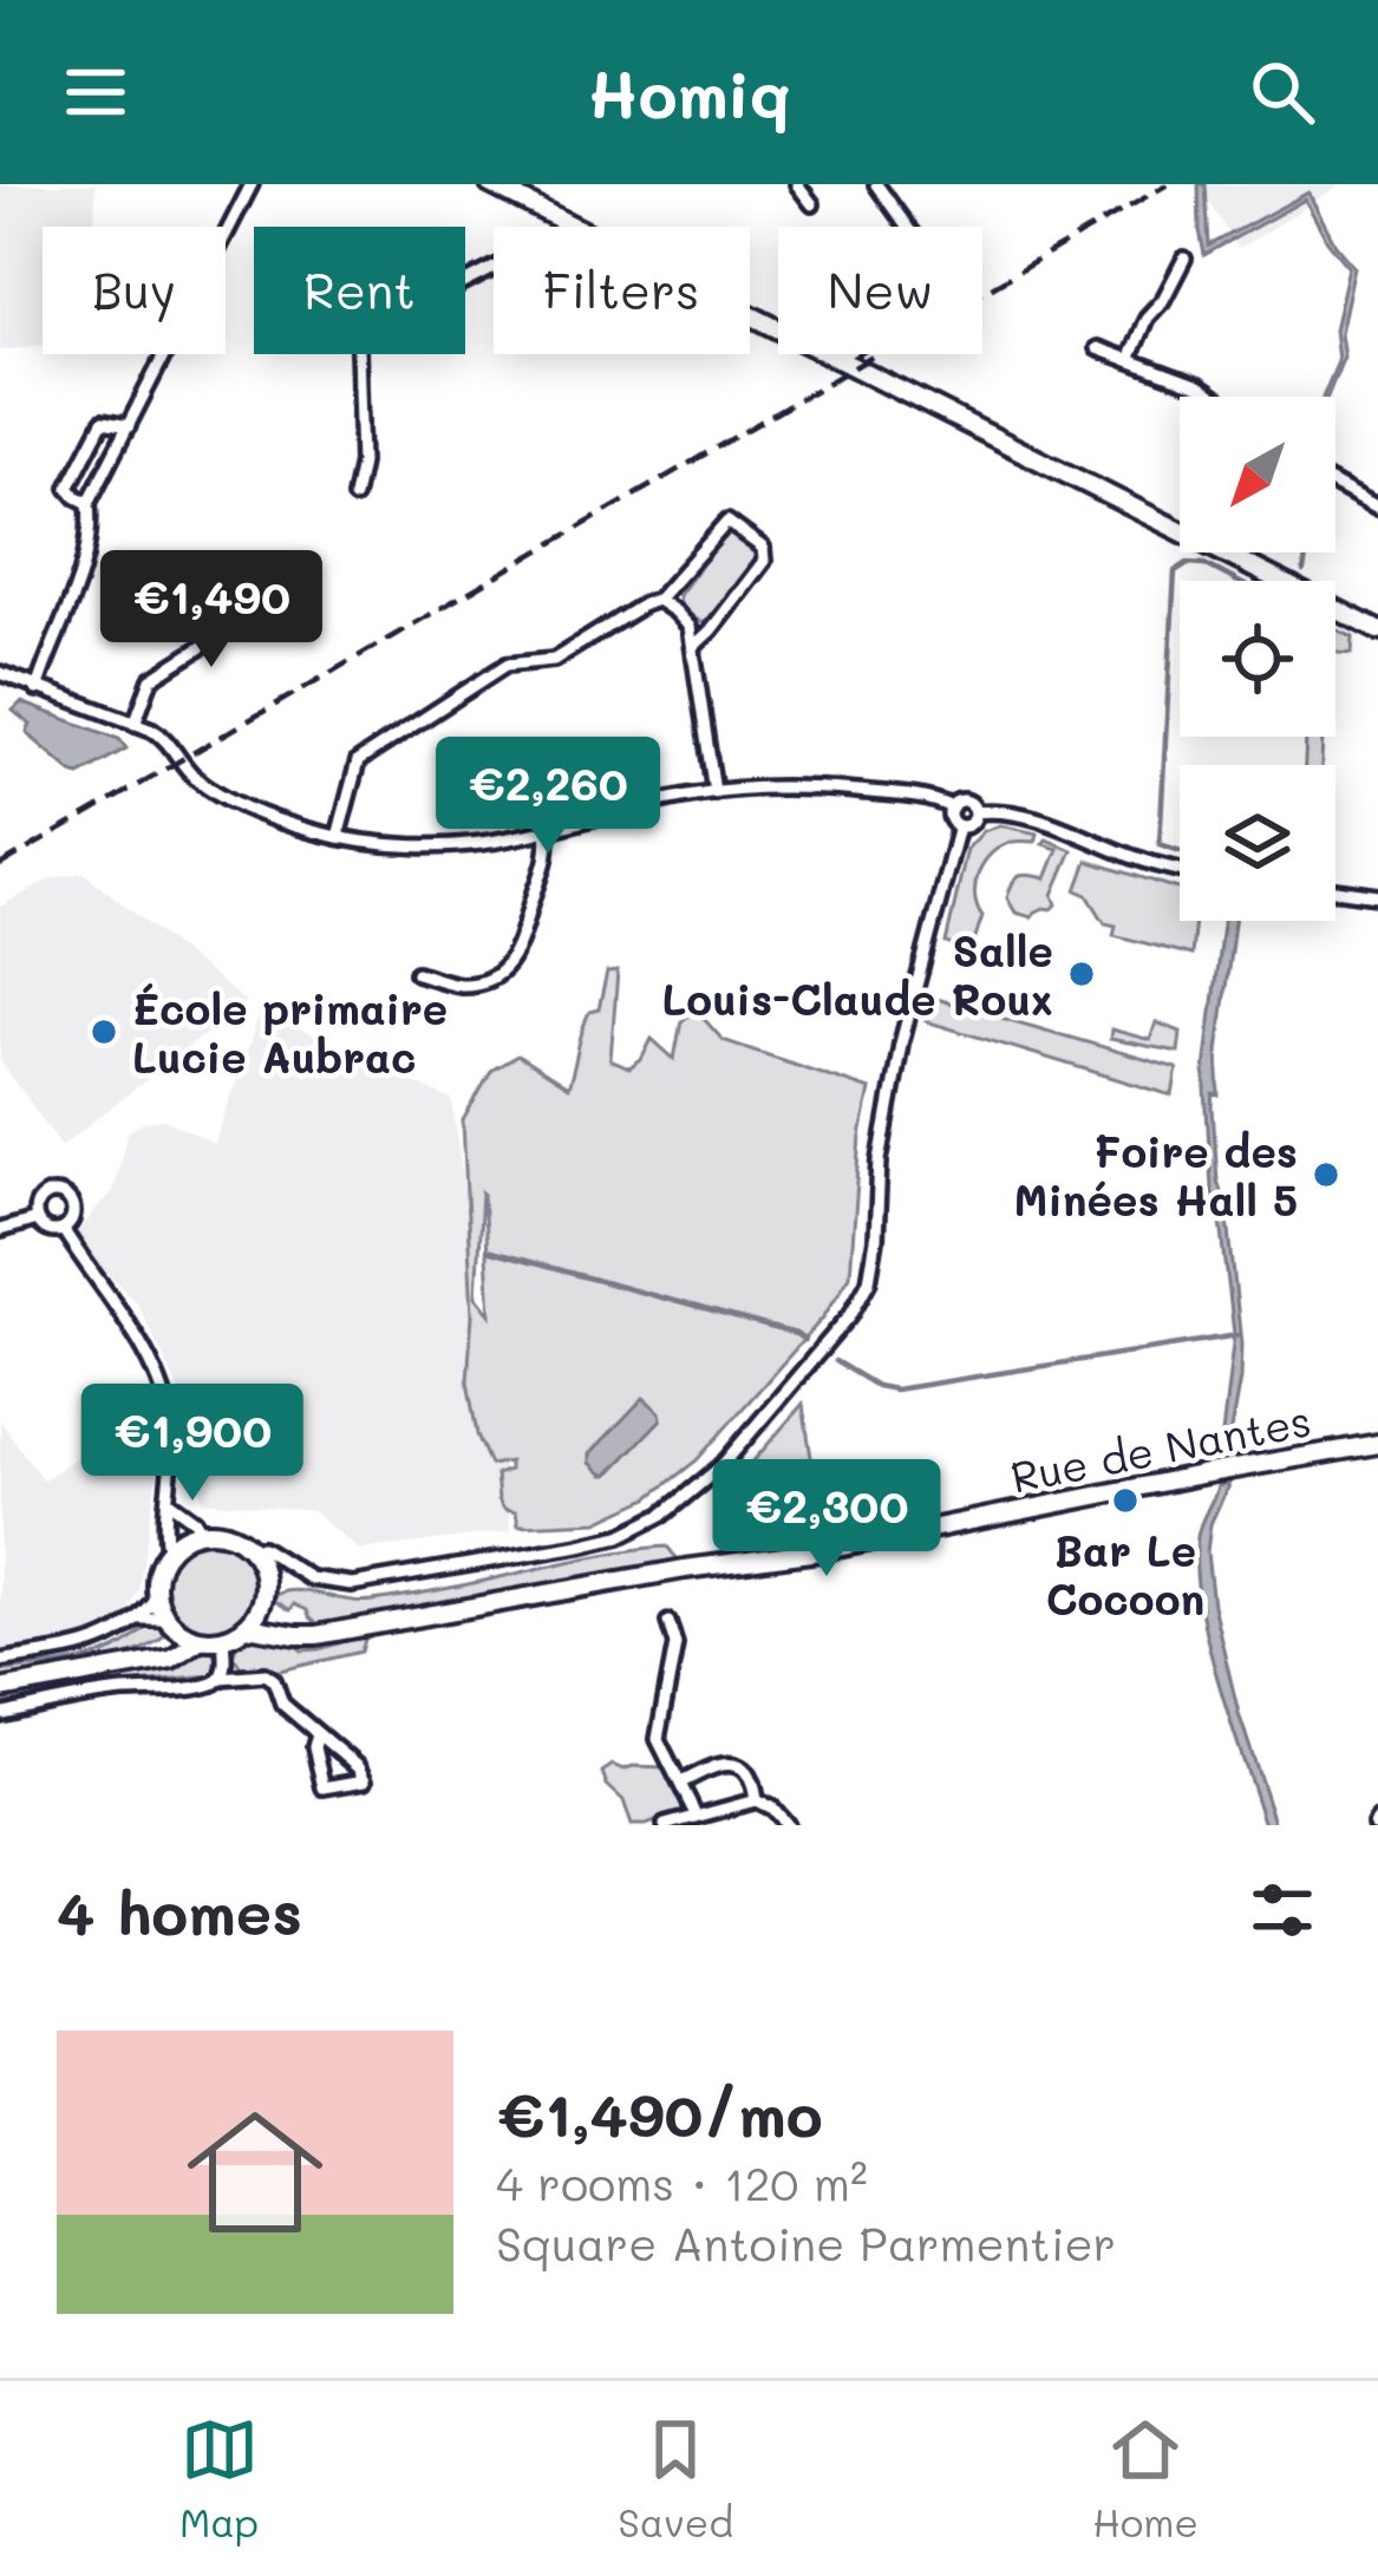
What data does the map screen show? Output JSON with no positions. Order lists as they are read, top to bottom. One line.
{"streets":{"main road":["Rue de Nantes"]},"places":["Salle Louis-Claude Roux","École primaire Lucie Aubrac","Foire des Minées Hall 5","Bar Le Cocoon"],"north":"bottom left","page":{"header":"Homiq","chip":["Buy","Rent","Filters","New"],"price":["€1,490","€2,260","€1,900","€2,300"],"heading":"4 homes","list":[{"name":"€1,490/mo","note":"4 rooms · 120 m² · Square Antoine Parmentier"}],"tabs":["Map","Saved","Home"]}}
